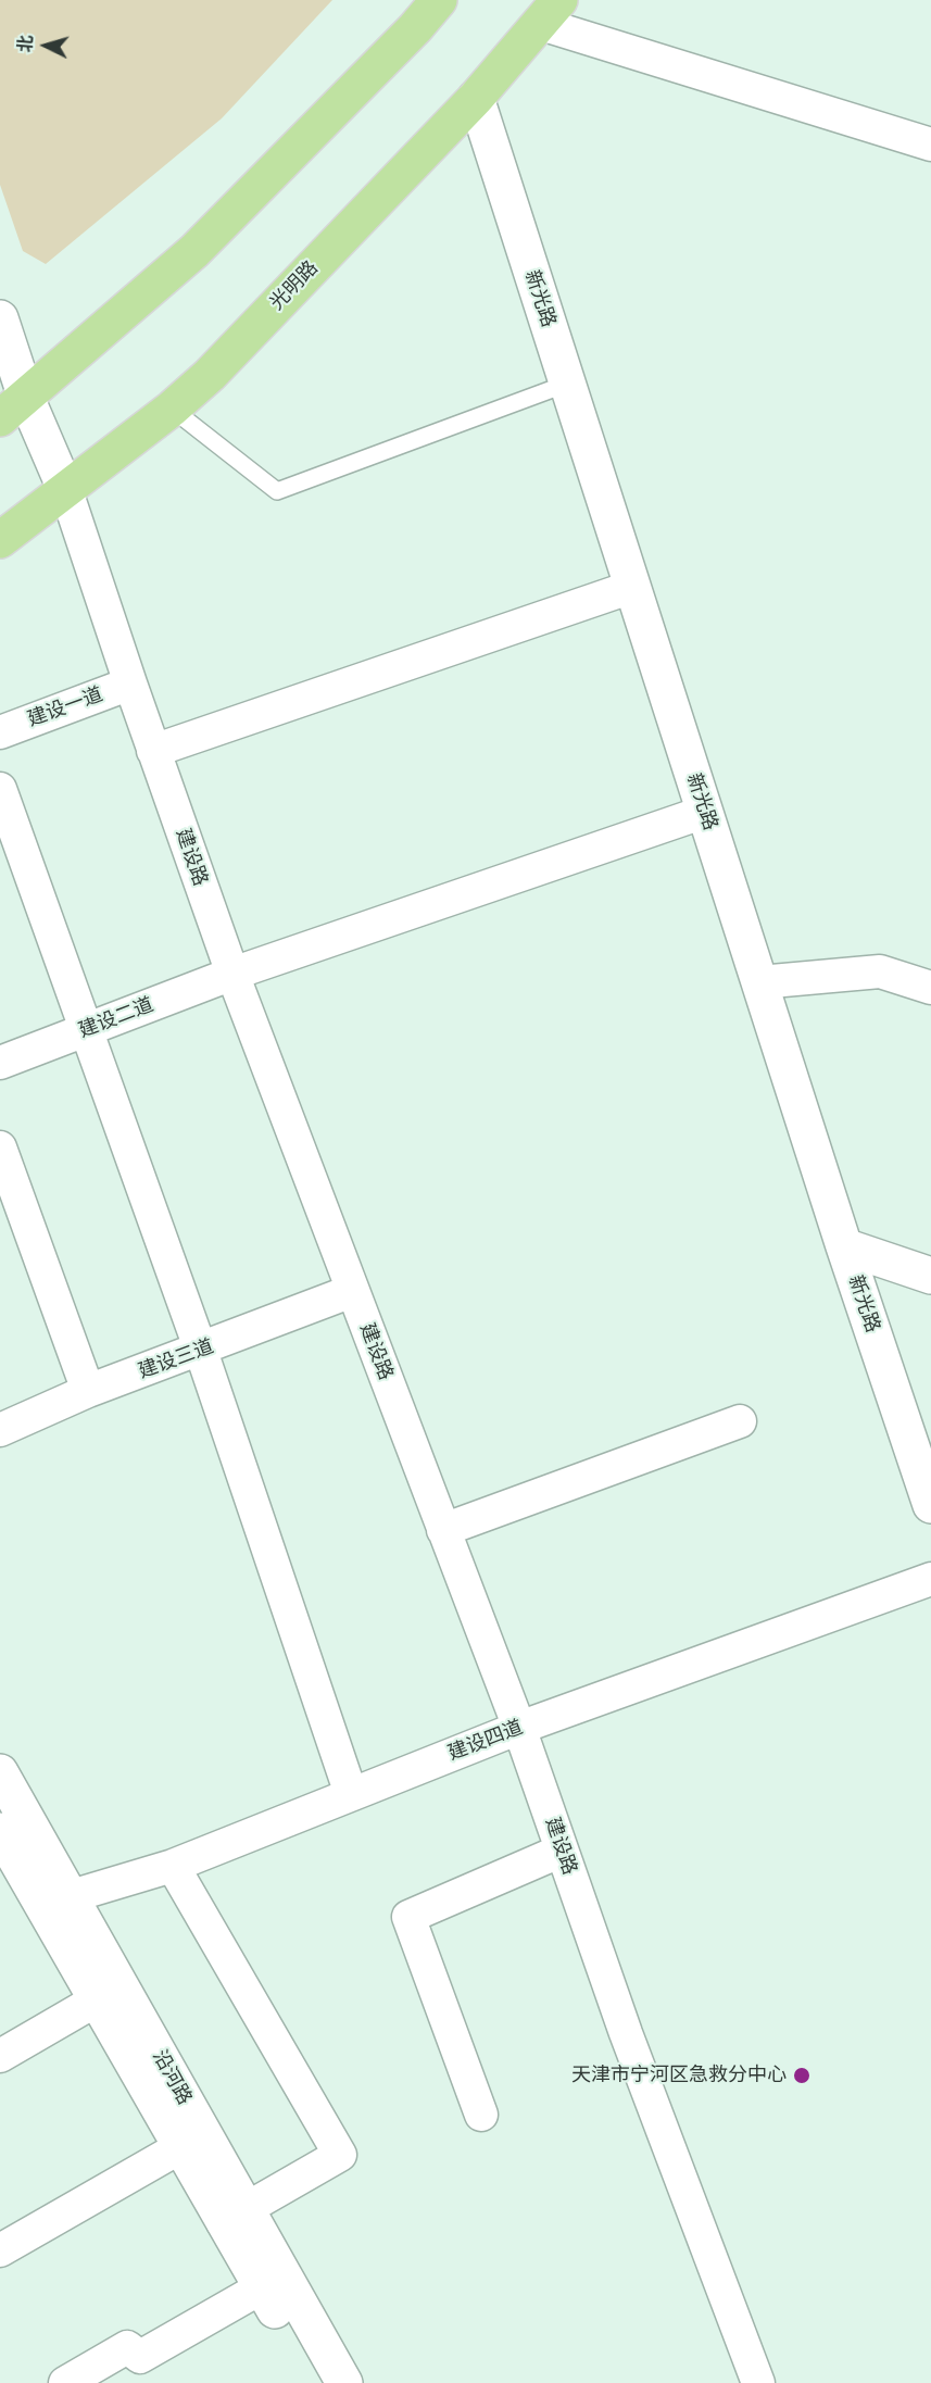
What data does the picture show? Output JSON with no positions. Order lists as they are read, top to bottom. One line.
{"streets":{"main road":["光明路"],"street":["新光路","建设一道","建设路","建设二道","建设三道","建设四道","沿河路"]},"crossings":[["光明路","新光路"],["光明路","建设路"],["新光路","建设二道"],["建设一道","建设路"],["建设路","建设二道"],["建设路","建设三道"],["建设路","建设四道"],["建设四道","沿河路"]],"places":["天津市宁河区急救分中心"],"north":"left"}
